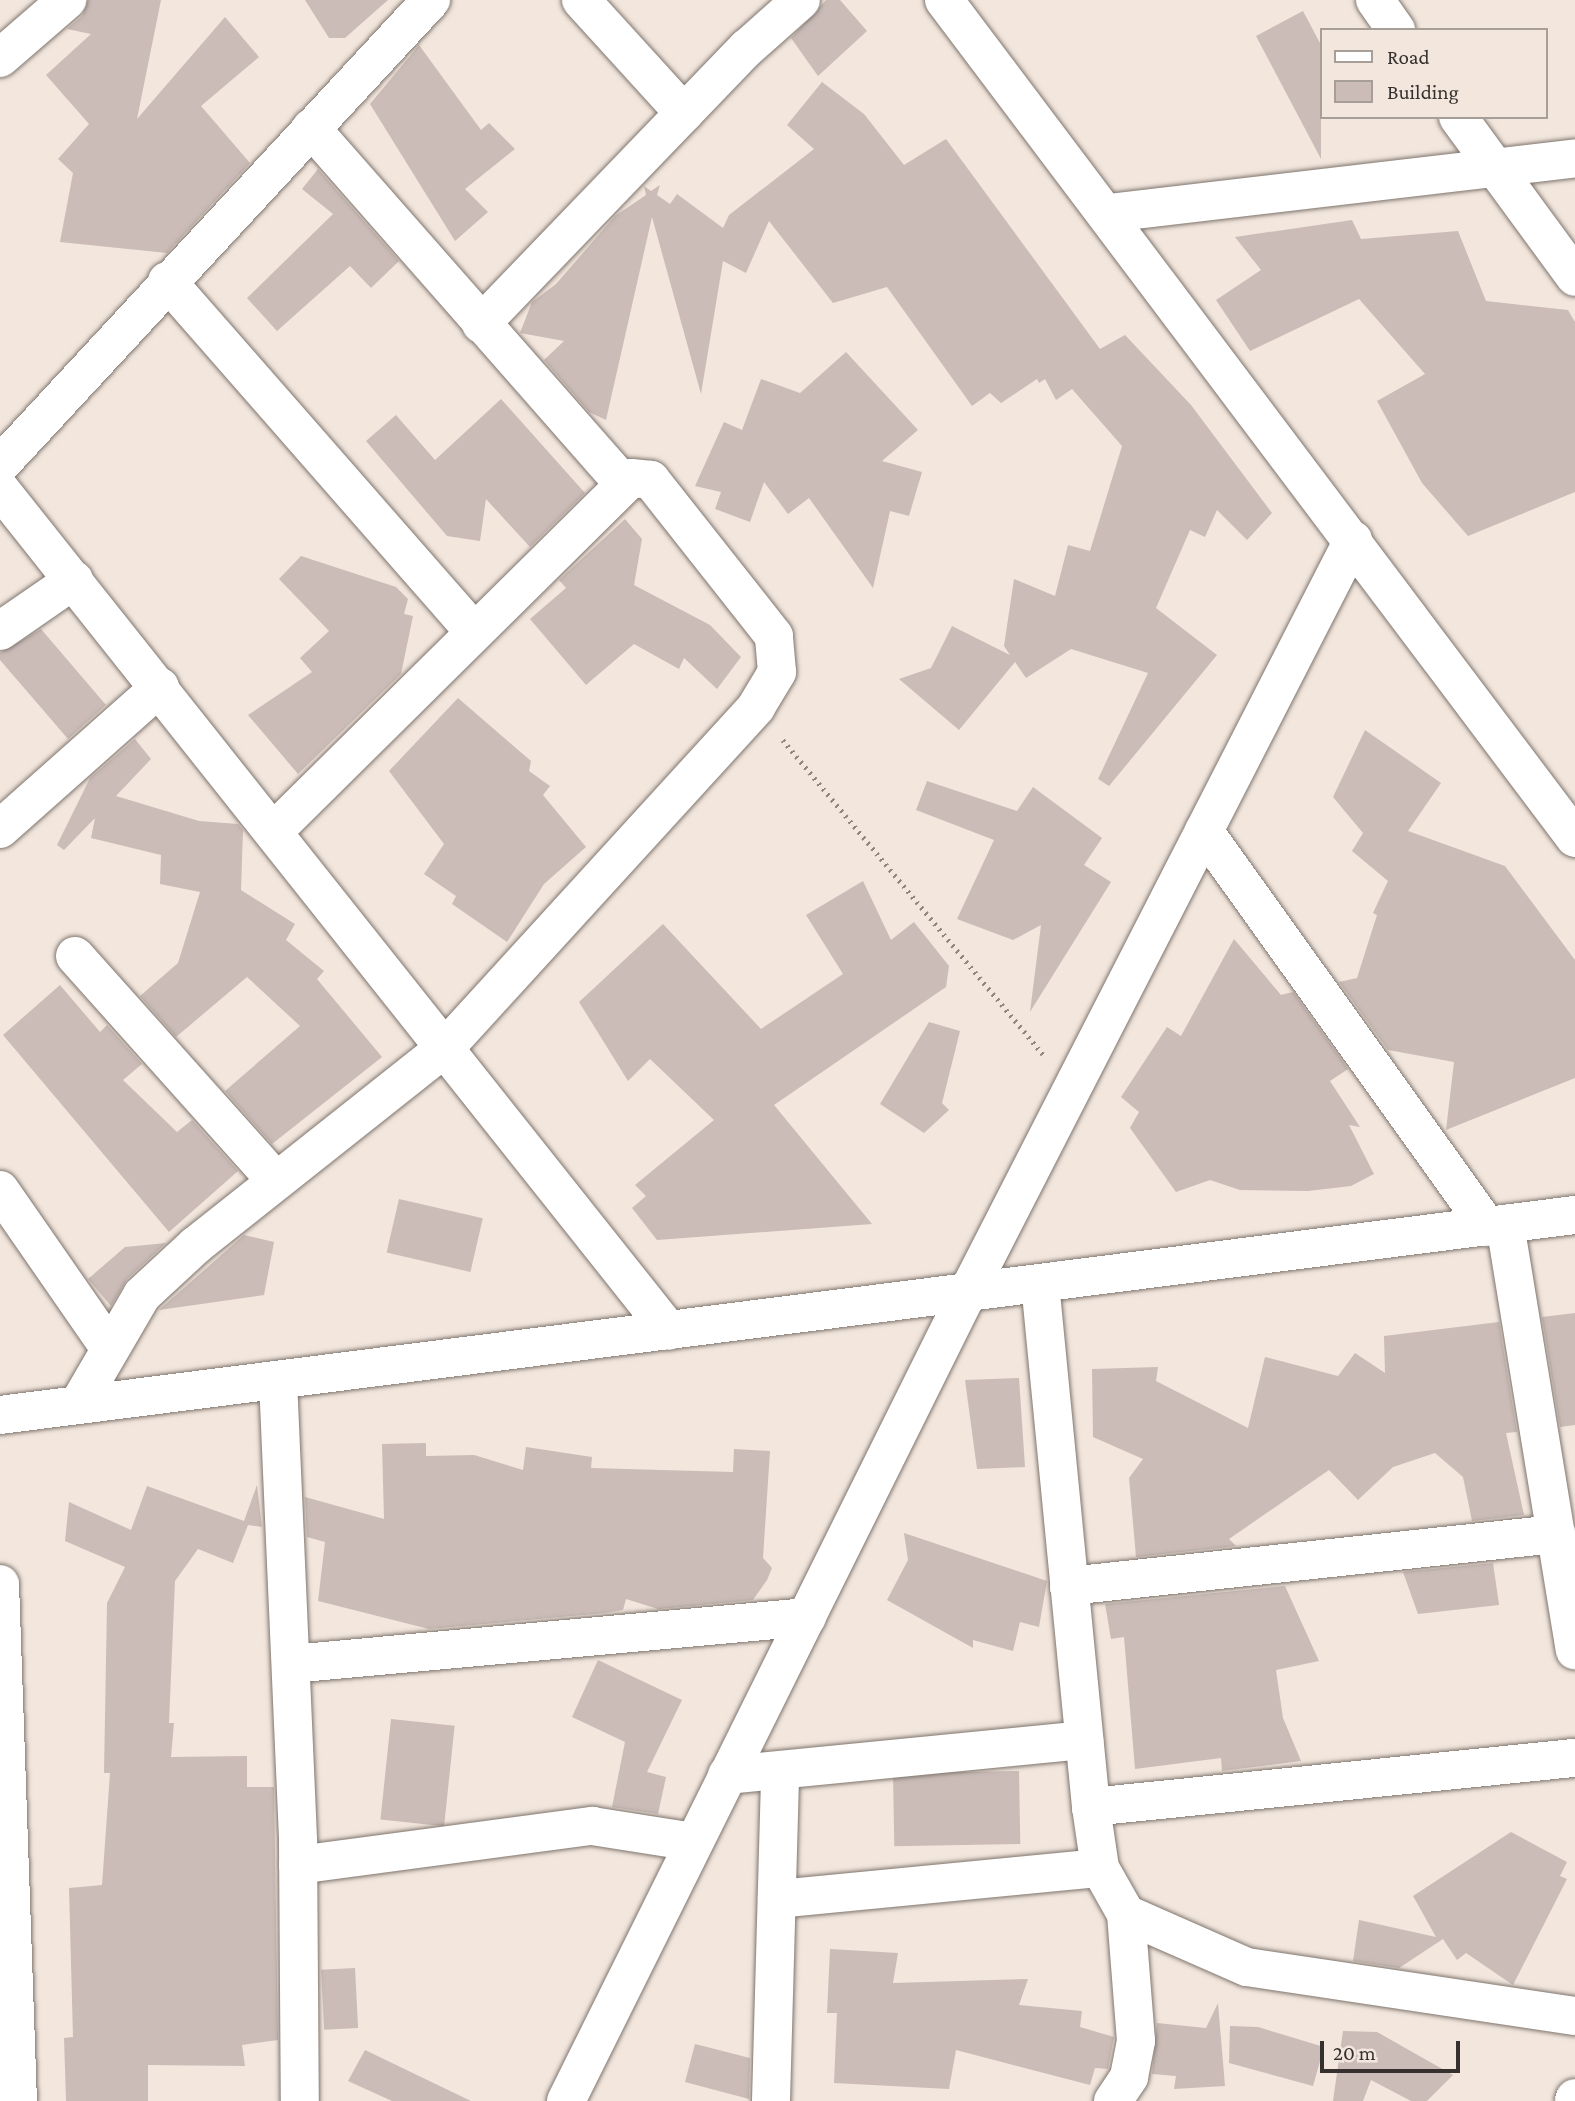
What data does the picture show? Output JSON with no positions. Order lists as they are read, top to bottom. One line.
{"legend":["Road","Building"],"scale_bar":"20 m"}
